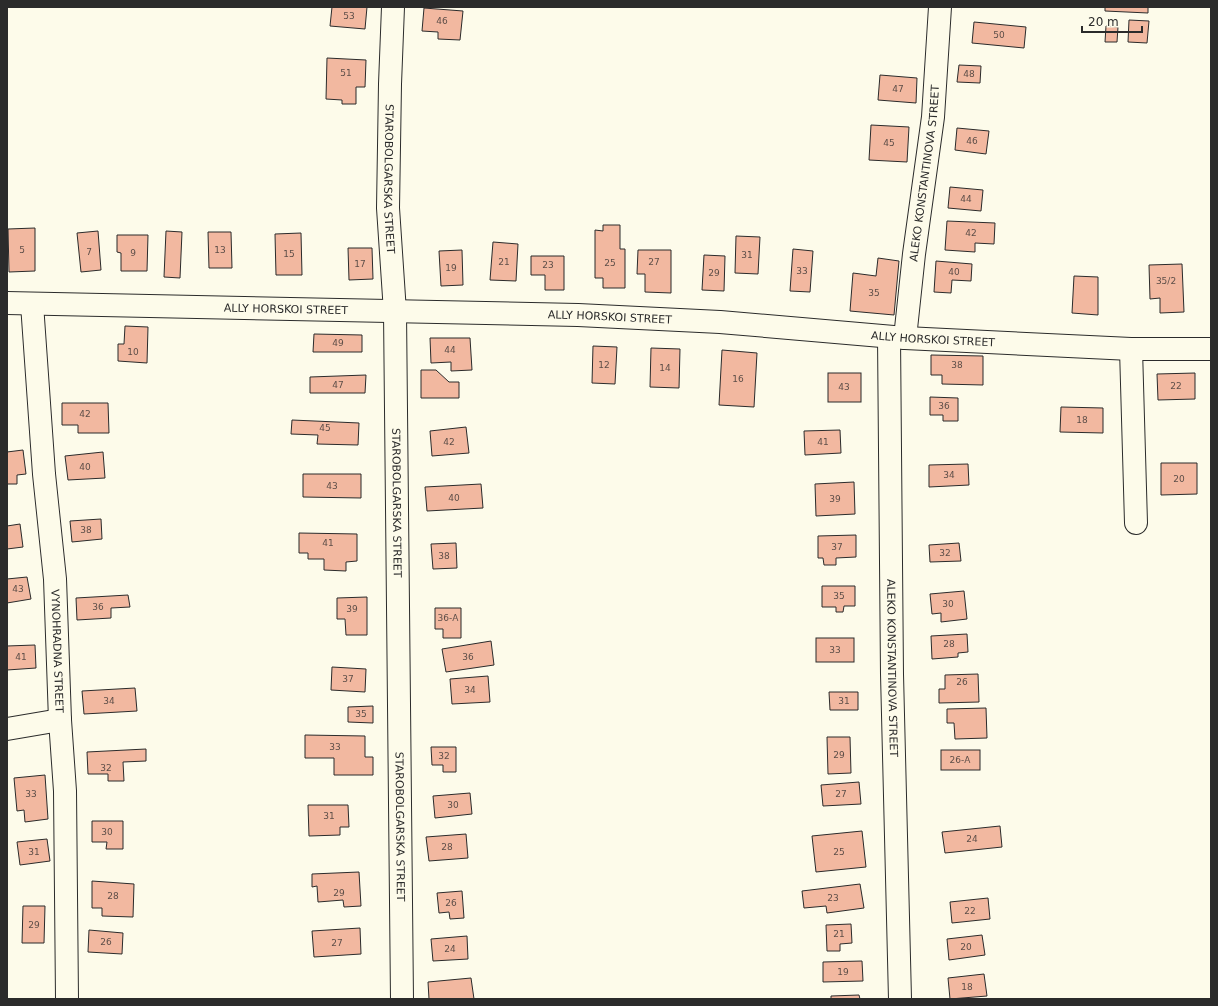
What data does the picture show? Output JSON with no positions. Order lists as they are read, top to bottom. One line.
{"streets":{"street":["ALEKO KONSTANTINOVA STREET","STAROBOLGARSKA STREET","ALLY HORSKOI STREET","VYNOHRADNA STREET"]},"crossings":[["ALEKO KONSTANTINOVA STREET","ALLY HORSKOI STREET"],["STAROBOLGARSKA STREET","ALLY HORSKOI STREET"],["ALLY HORSKOI STREET","VYNOHRADNA STREET"]],"house_numbers":["53","46","50","51","48","47","46","45","44","42","5","13","7","9","15","31","21","27","25","17","23","19","33","40","29","35/2","35","49","44","10","12","38","14","16","47","22","43","36","42","18","45","42","41","40","34","20","43","40","39","38","41","37","32","38","43","35","30","36","39","36-А","28","33","41","36","37","26","34","34","31","35","33","29","32","26-А","32","33","27","30","31","30","24","28","31","25","29","28","23","26","22","29","21","26","27","20","24","19","18"],"scale_bar":"20 m"}
